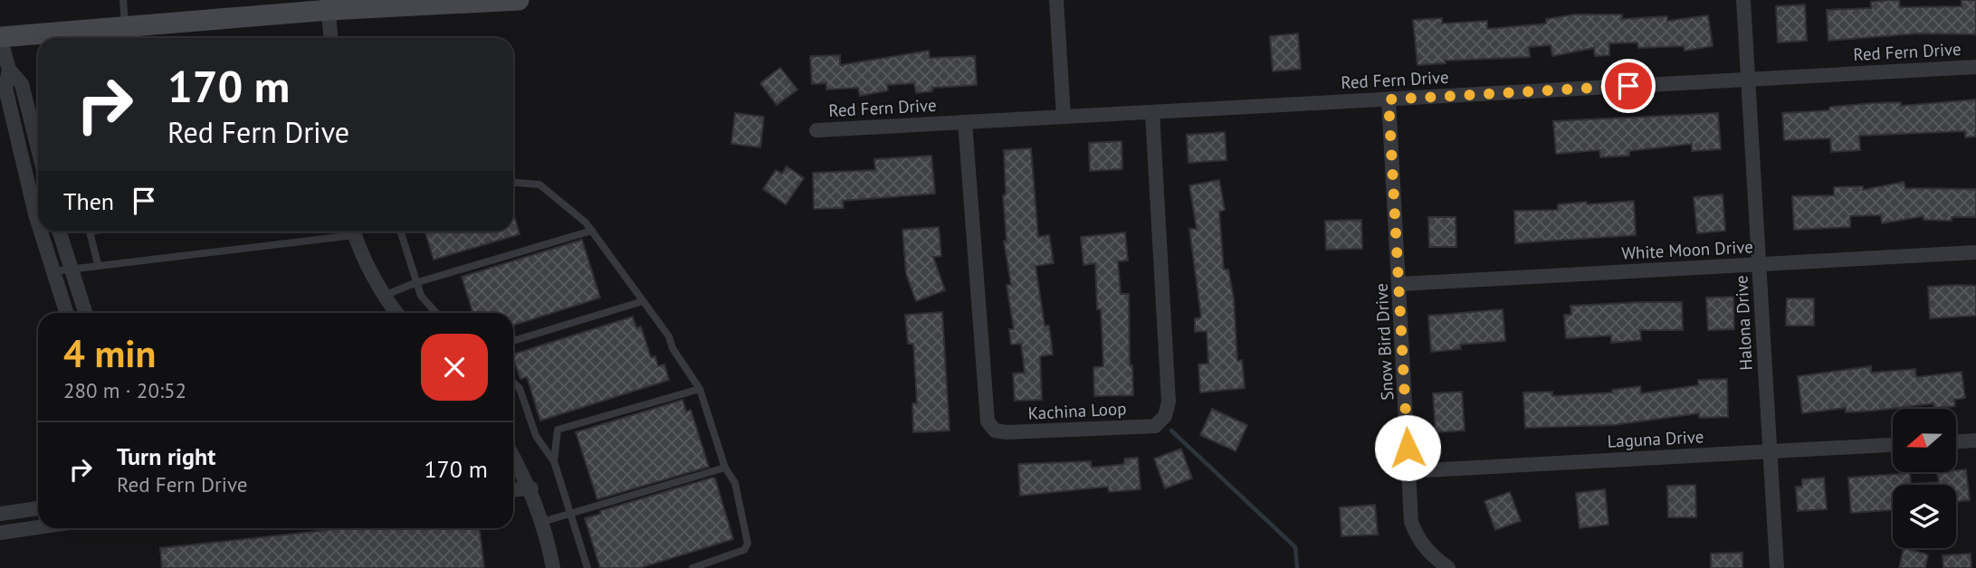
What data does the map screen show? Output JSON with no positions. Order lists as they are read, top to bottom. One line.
{"streets":{"street":["Red Fern Drive","White Moon Drive","Halona Drive","Snow Bird Drive","Kachina Loop","Laguna Drive"]},"crossings":[["Red Fern Drive","Halona Drive"],["Red Fern Drive","Snow Bird Drive"],["Red Fern Drive","Kachina Loop"],["White Moon Drive","Halona Drive"],["White Moon Drive","Snow Bird Drive"],["Halona Drive","Laguna Drive"],["Snow Bird Drive","Laguna Drive"]],"north":"left","page":{"turn":["170 m","Red Fern Drive"],"then":"Then","heading":["4 min","280 m · 20:52"],"list":[{"name":"Turn right","note":"Red Fern Drive","value":"170 m"}]}}
